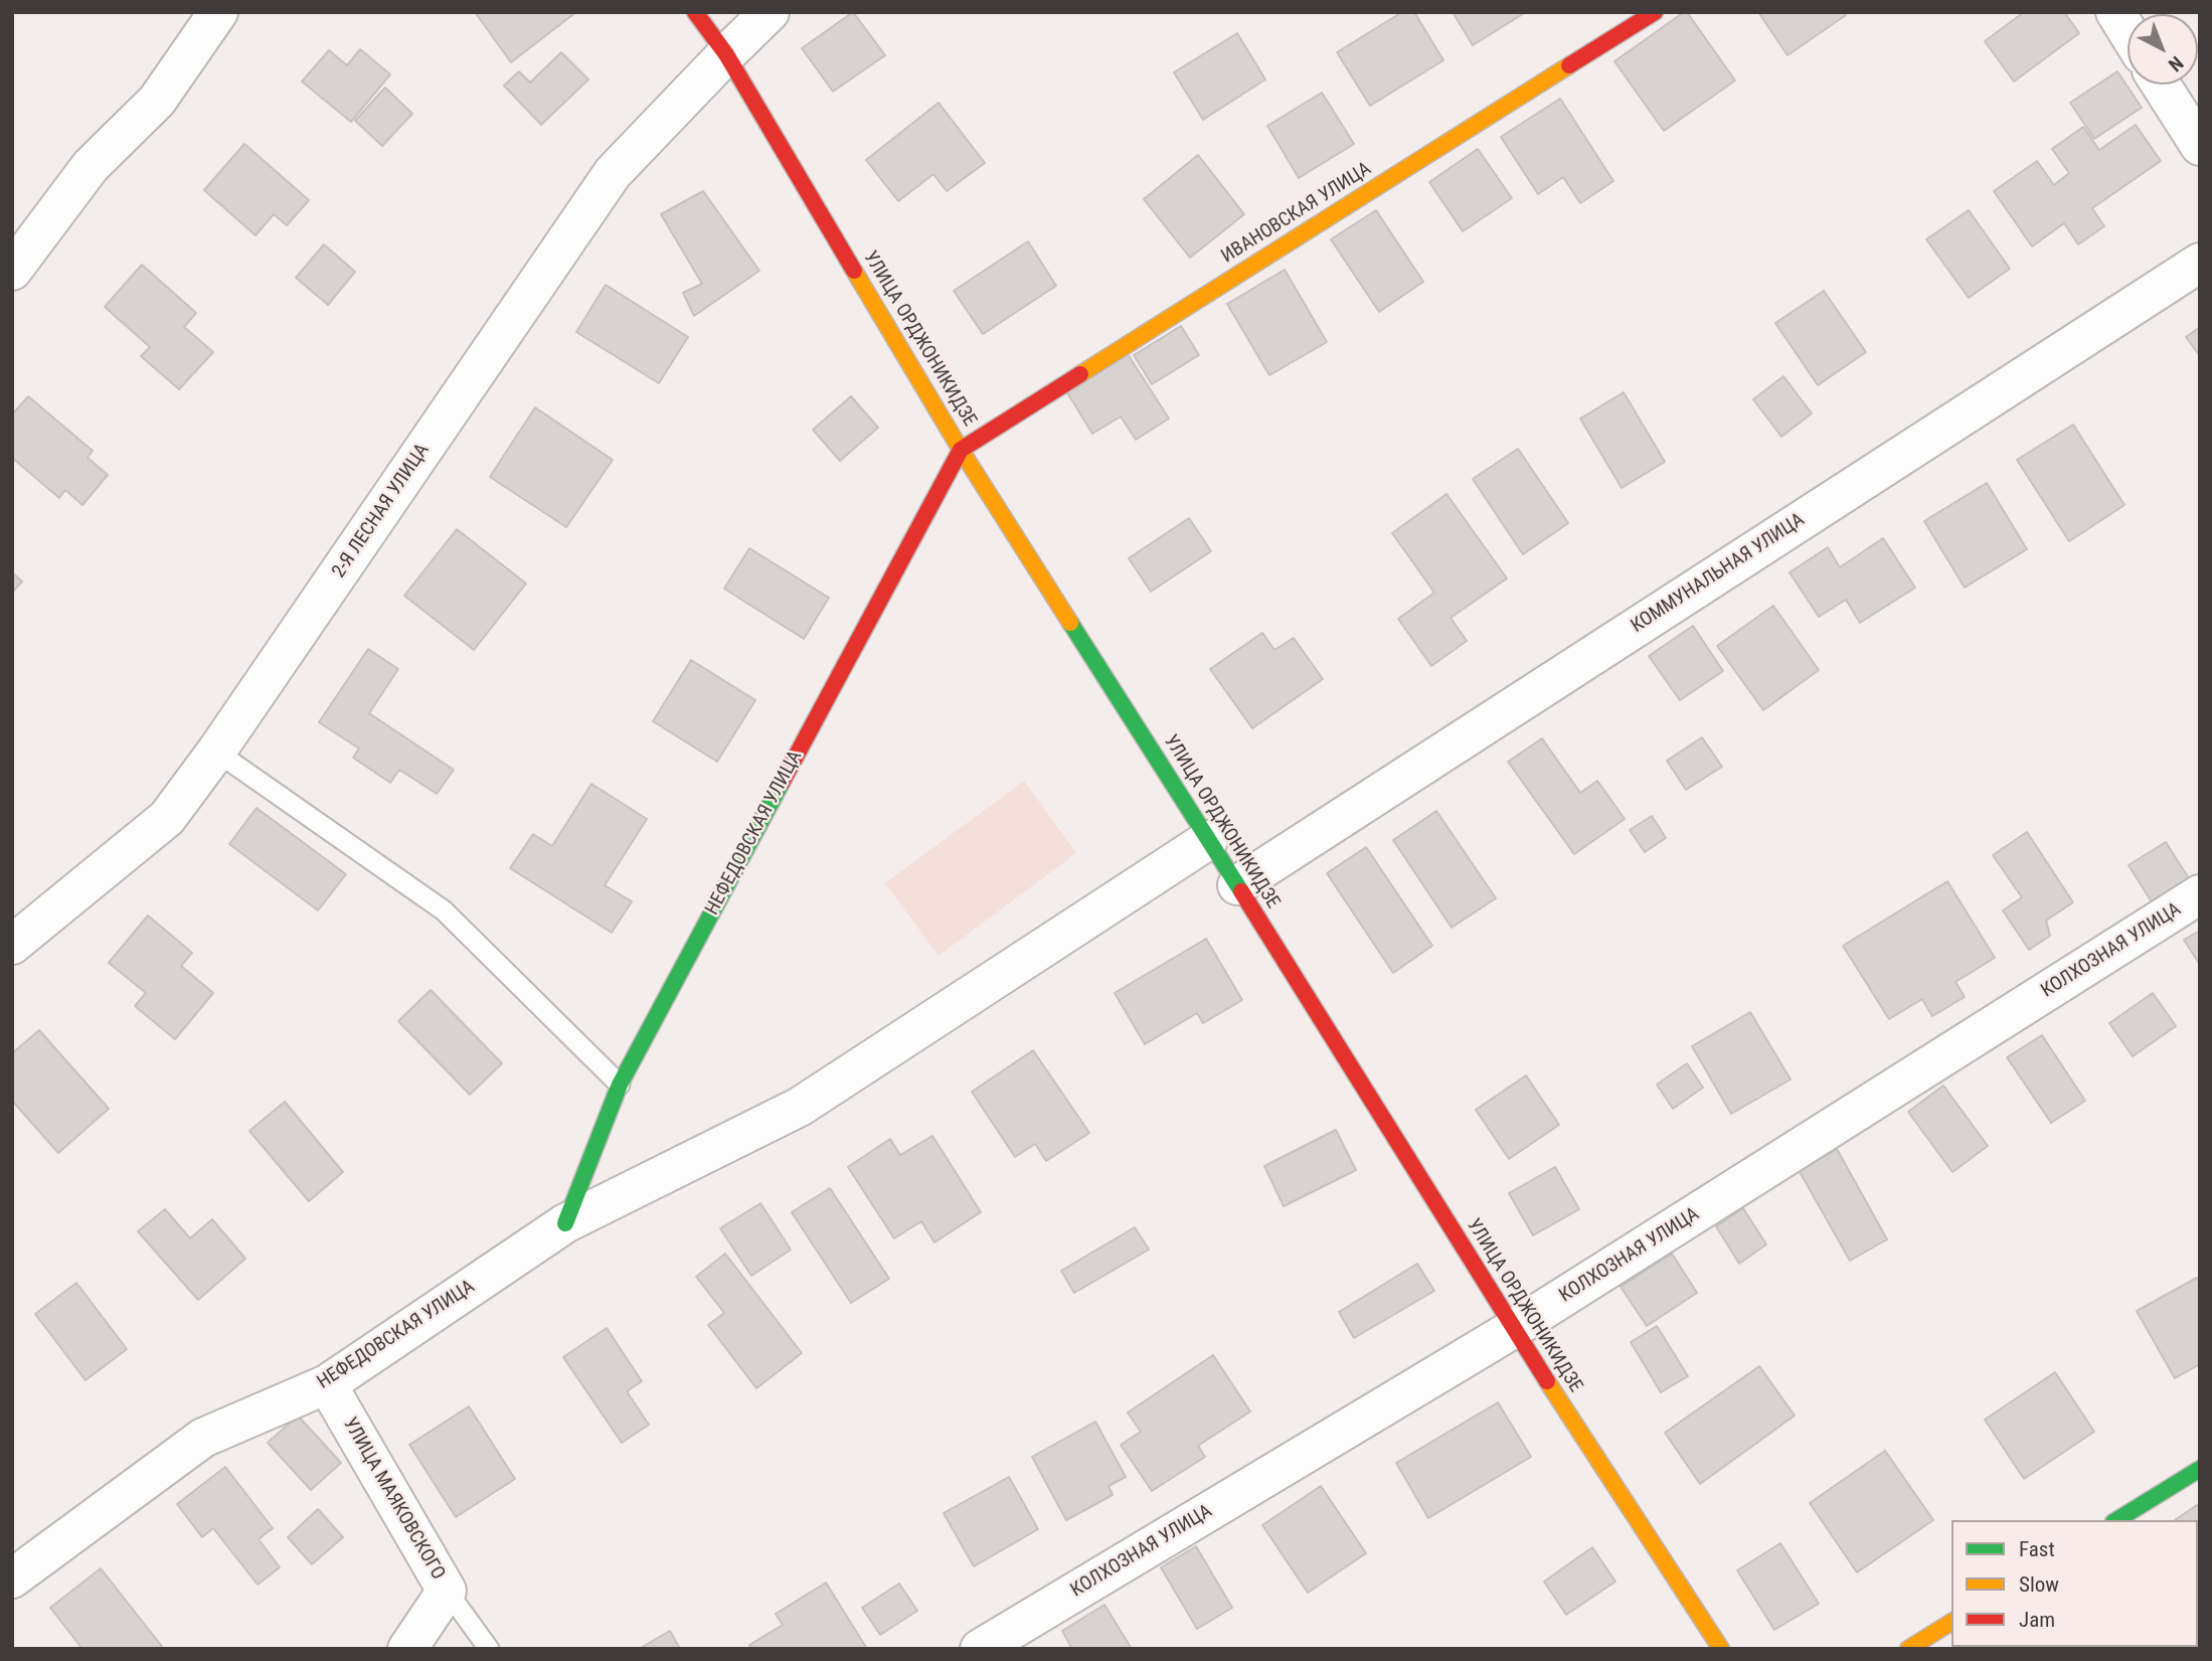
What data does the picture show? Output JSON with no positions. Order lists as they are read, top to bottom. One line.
{"streets":{"street":["ИВАНОВСКАЯ УЛИЦА","УЛИЦА ОРДЖОНИКИДЗЕ","2-Я ЛЕСНАЯ УЛИЦА","КОММУНАЛЬНАЯ УЛИЦА","НЕФЕДОВСКАЯ УЛИЦА","КОЛХОЗНАЯ УЛИЦА","УЛИЦА МАЯКОВСКОГО"]},"crossings":[["ИВАНОВСКАЯ УЛИЦА","УЛИЦА ОРДЖОНИКИДЗЕ"],["ИВАНОВСКАЯ УЛИЦА","НЕФЕДОВСКАЯ УЛИЦА"],["УЛИЦА ОРДЖОНИКИДЗЕ","2-Я ЛЕСНАЯ УЛИЦА"],["УЛИЦА ОРДЖОНИКИДЗЕ","КОММУНАЛЬНАЯ УЛИЦА"],["УЛИЦА ОРДЖОНИКИДЗЕ","НЕФЕДОВСКАЯ УЛИЦА"],["УЛИЦА ОРДЖОНИКИДЗЕ","КОЛХОЗНАЯ УЛИЦА"],["НЕФЕДОВСКАЯ УЛИЦА","УЛИЦА МАЯКОВСКОГО"]],"legend":["Fast","Slow","Jam"],"north":"bottom right"}
